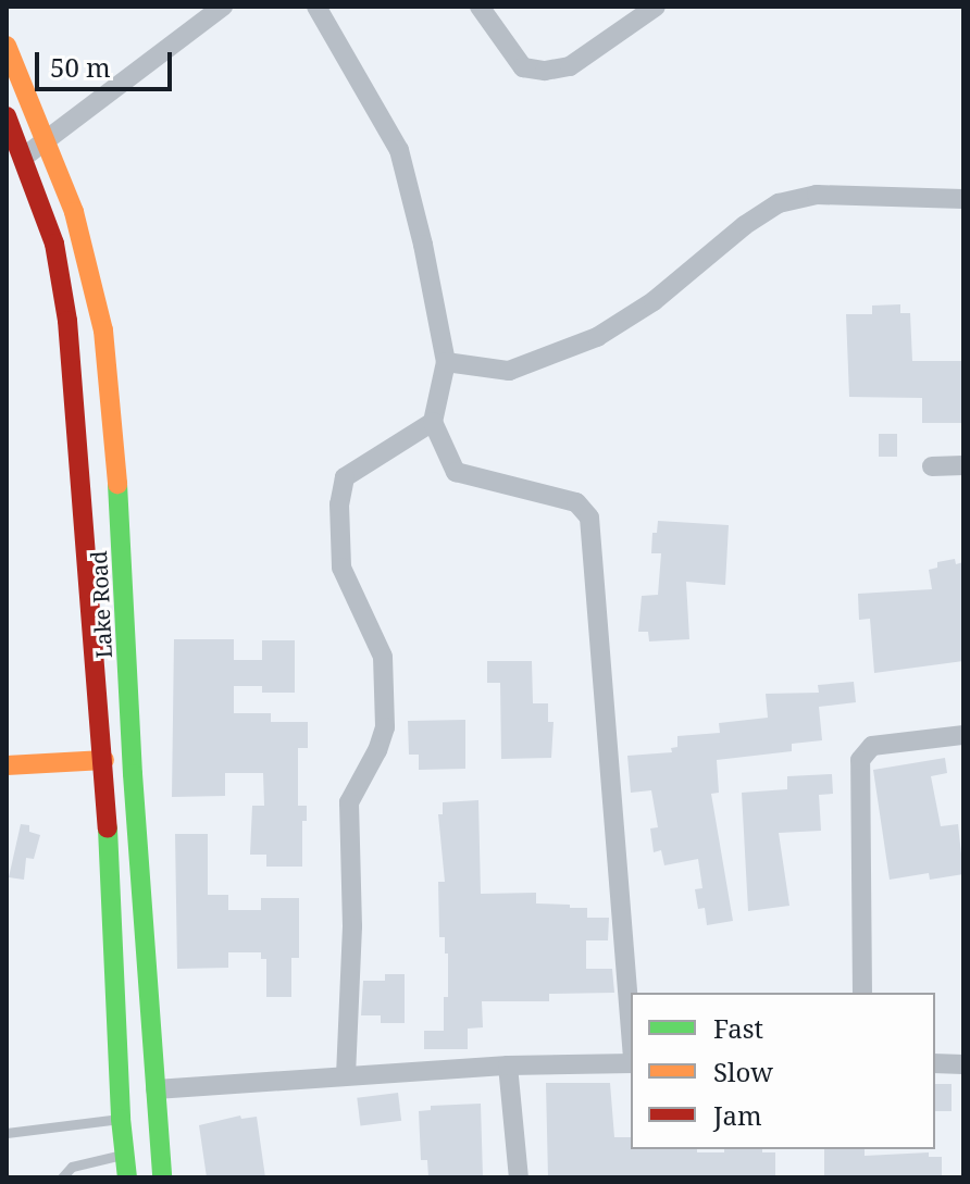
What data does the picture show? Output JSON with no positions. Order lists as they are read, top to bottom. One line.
{"streets":{"main road":["Lake Road"]},"legend":["Fast","Slow","Jam"],"scale_bar":"50 m"}
